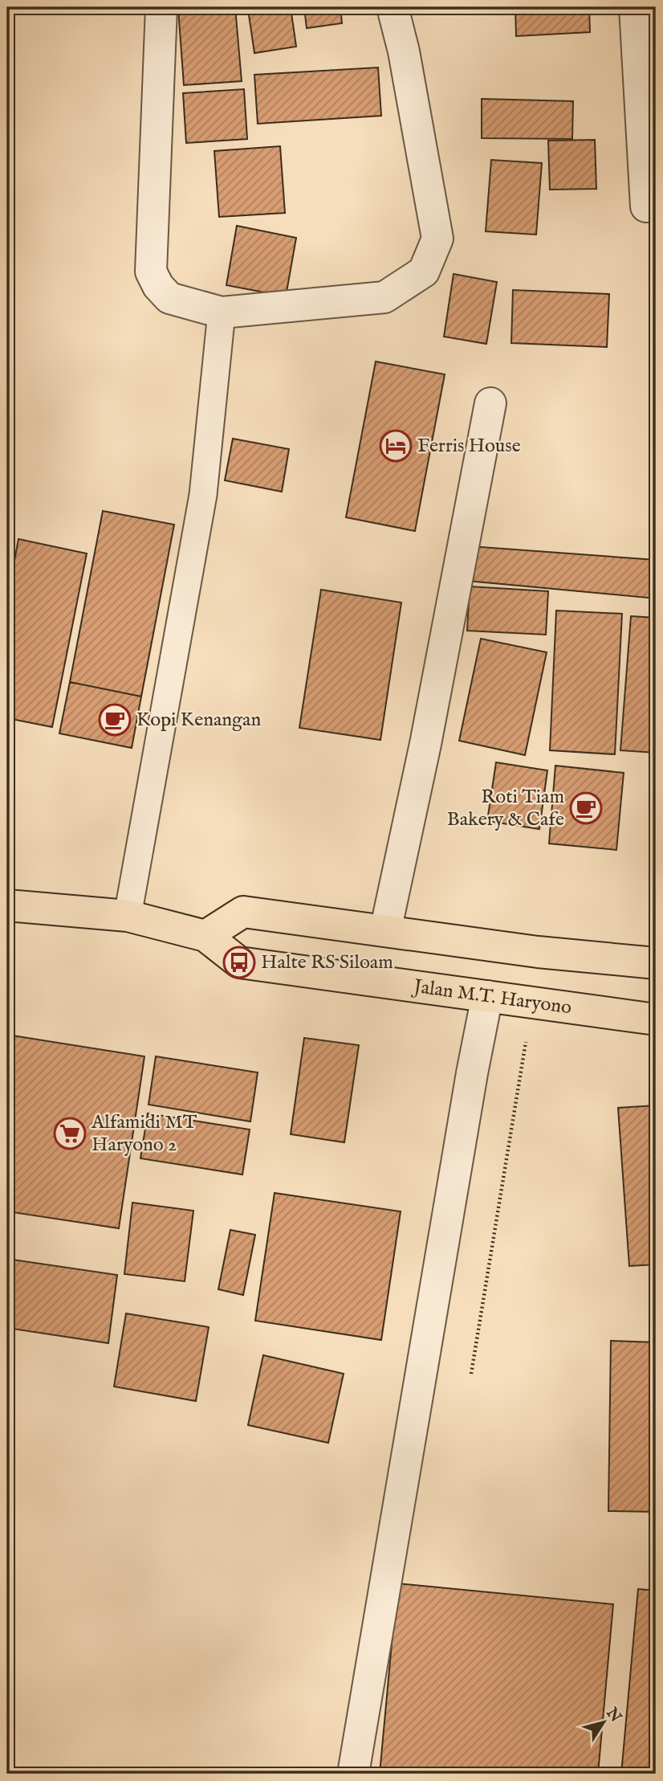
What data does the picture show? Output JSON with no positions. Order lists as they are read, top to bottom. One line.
{"streets":{"main road":["Jalan M.T. Haryono"]},"places":{"hotel":["Ferris House"],"cafe":["Kopi Kenangan","Roti Tiam Bakery & Cafe"],"bus stop":["Halte RS Siloam"],"supermarket":["Alfamidi MT Haryono 2"]},"north":"top right"}
